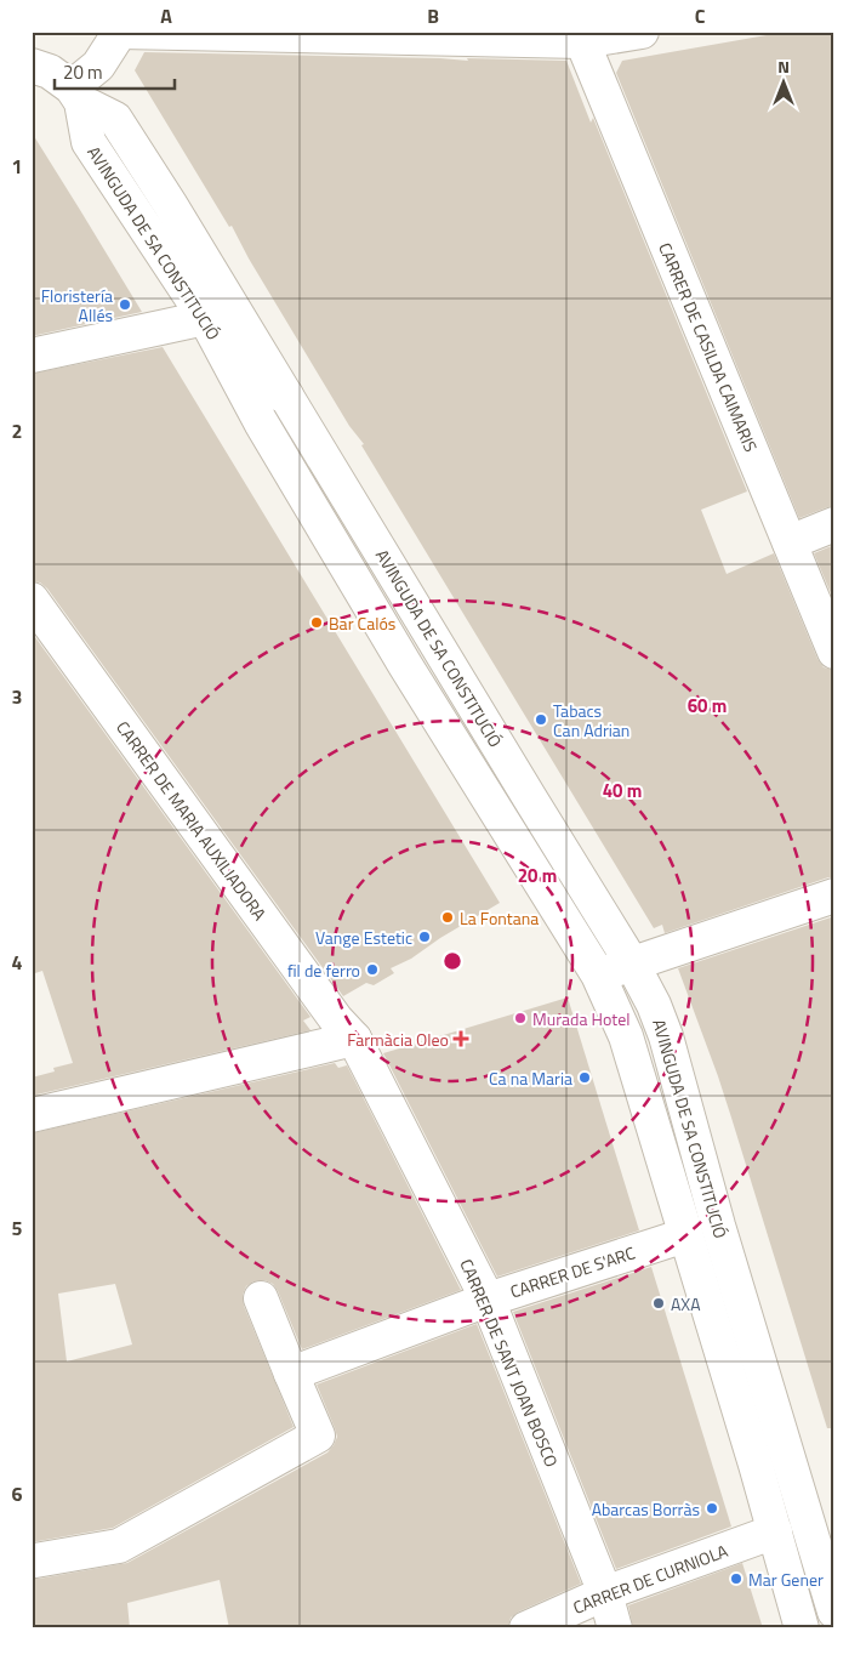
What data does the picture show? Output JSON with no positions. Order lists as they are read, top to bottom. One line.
{"streets":{"street":["AVINGUDA DE SA CONSTITUCIÓ","CARRER DE CASILDA CAIMARIS","CARRER DE MARIA AUXILIADORA","CARRER DE S'ARC","CARRER DE SANT JOAN BOSCO","CARRER DE CURNIOLA"]},"crossings":[["AVINGUDA DE SA CONSTITUCIÓ","CARRER DE S'ARC"],["AVINGUDA DE SA CONSTITUCIÓ","CARRER DE CURNIOLA"],["CARRER DE MARIA AUXILIADORA","CARRER DE SANT JOAN BOSCO"],["CARRER DE S'ARC","CARRER DE SANT JOAN BOSCO"],["CARRER DE SANT JOAN BOSCO","CARRER DE CURNIOLA"]],"places":{"other":["Floristería Allés","Bar Calós","Tabacs Can Adrian","La Fontana","Vange Estetic","fil de ferro","Murada Hotel","Ca na Maria","AXA","Abarcas Borràs","Mar Gener"],"health":["Farmàcia Oleo"]},"scale_bar":"20 m","north":"top","grid":{"columns":["A","B","C"],"rows":["1","2","3","4","5","6"]},"rings":["60 m","40 m","20 m"]}
